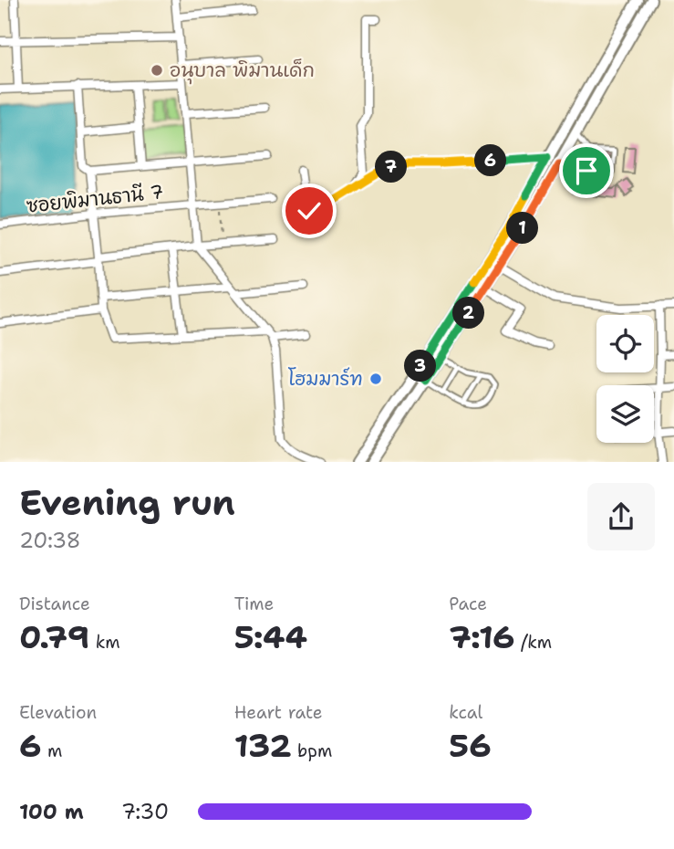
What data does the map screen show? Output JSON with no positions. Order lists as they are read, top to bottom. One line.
{"streets":{"street":["ซอยพิมานธานี 7"]},"places":["อนุบาล พิมานเด็ก","โฮมมาร์ท"],"page":{"pins":["6","7","1","2","3"],"heading":["Evening run","20:38"],"stats":[["Distance","0.79 km"],["Time","5:44"],["Pace","7:16 /km"],["Elevation","6 m"],["Heart rate","132 bpm"],["kcal","56"]],"list":[{"name":"100 m","note":"7:30"}]}}
